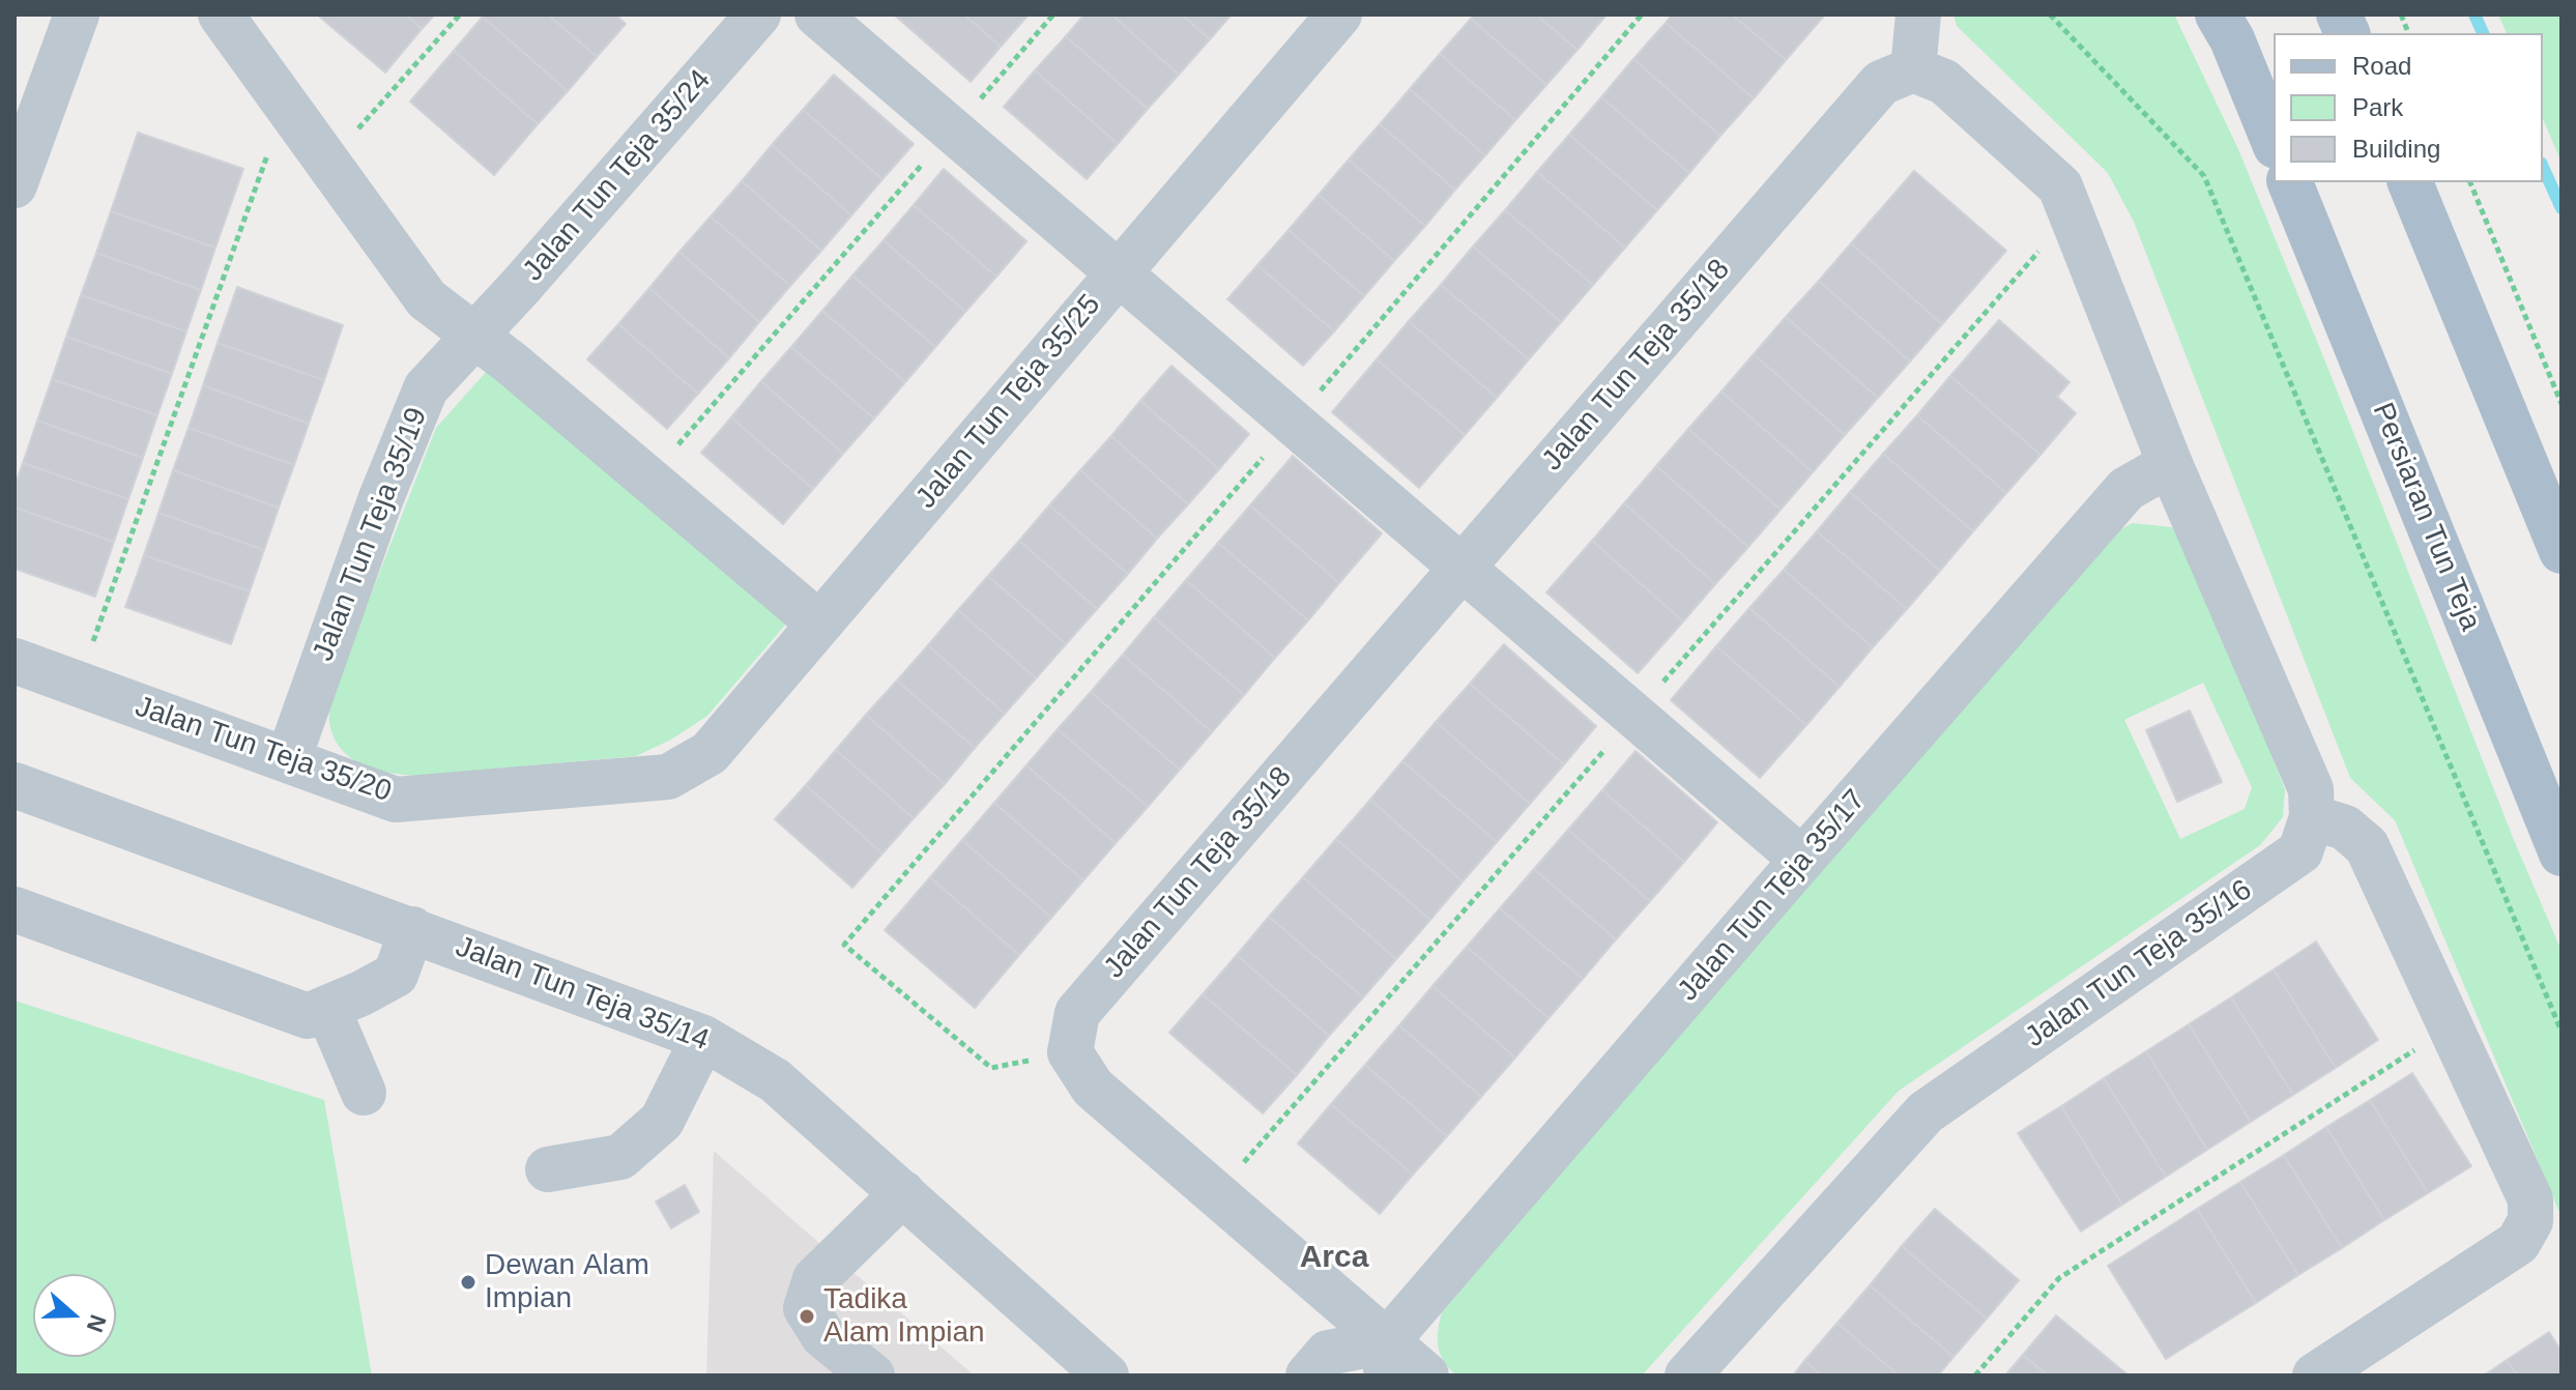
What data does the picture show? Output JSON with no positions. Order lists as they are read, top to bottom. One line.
{"streets":{"main road":["Persiaran Tun Teja"],"street":["Jalan Tun Teja 35/24","Jalan Tun Teja 35/18","Jalan Tun Teja 35/25","Jalan Tun Teja 35/19","Jalan Tun Teja 35/20","Jalan Tun Teja 35/17","Jalan Tun Teja 35/16","Jalan Tun Teja 35/14"]},"crossings":[["Jalan Tun Teja 35/24","Jalan Tun Teja 35/19"],["Jalan Tun Teja 35/25","Jalan Tun Teja 35/20"],["Jalan Tun Teja 35/19","Jalan Tun Teja 35/20"]],"districts":["Arca"],"places":["Dewan Alam Impian","Tadika Alam Impian"],"legend":["Road","Park","Building"],"north":"right"}
